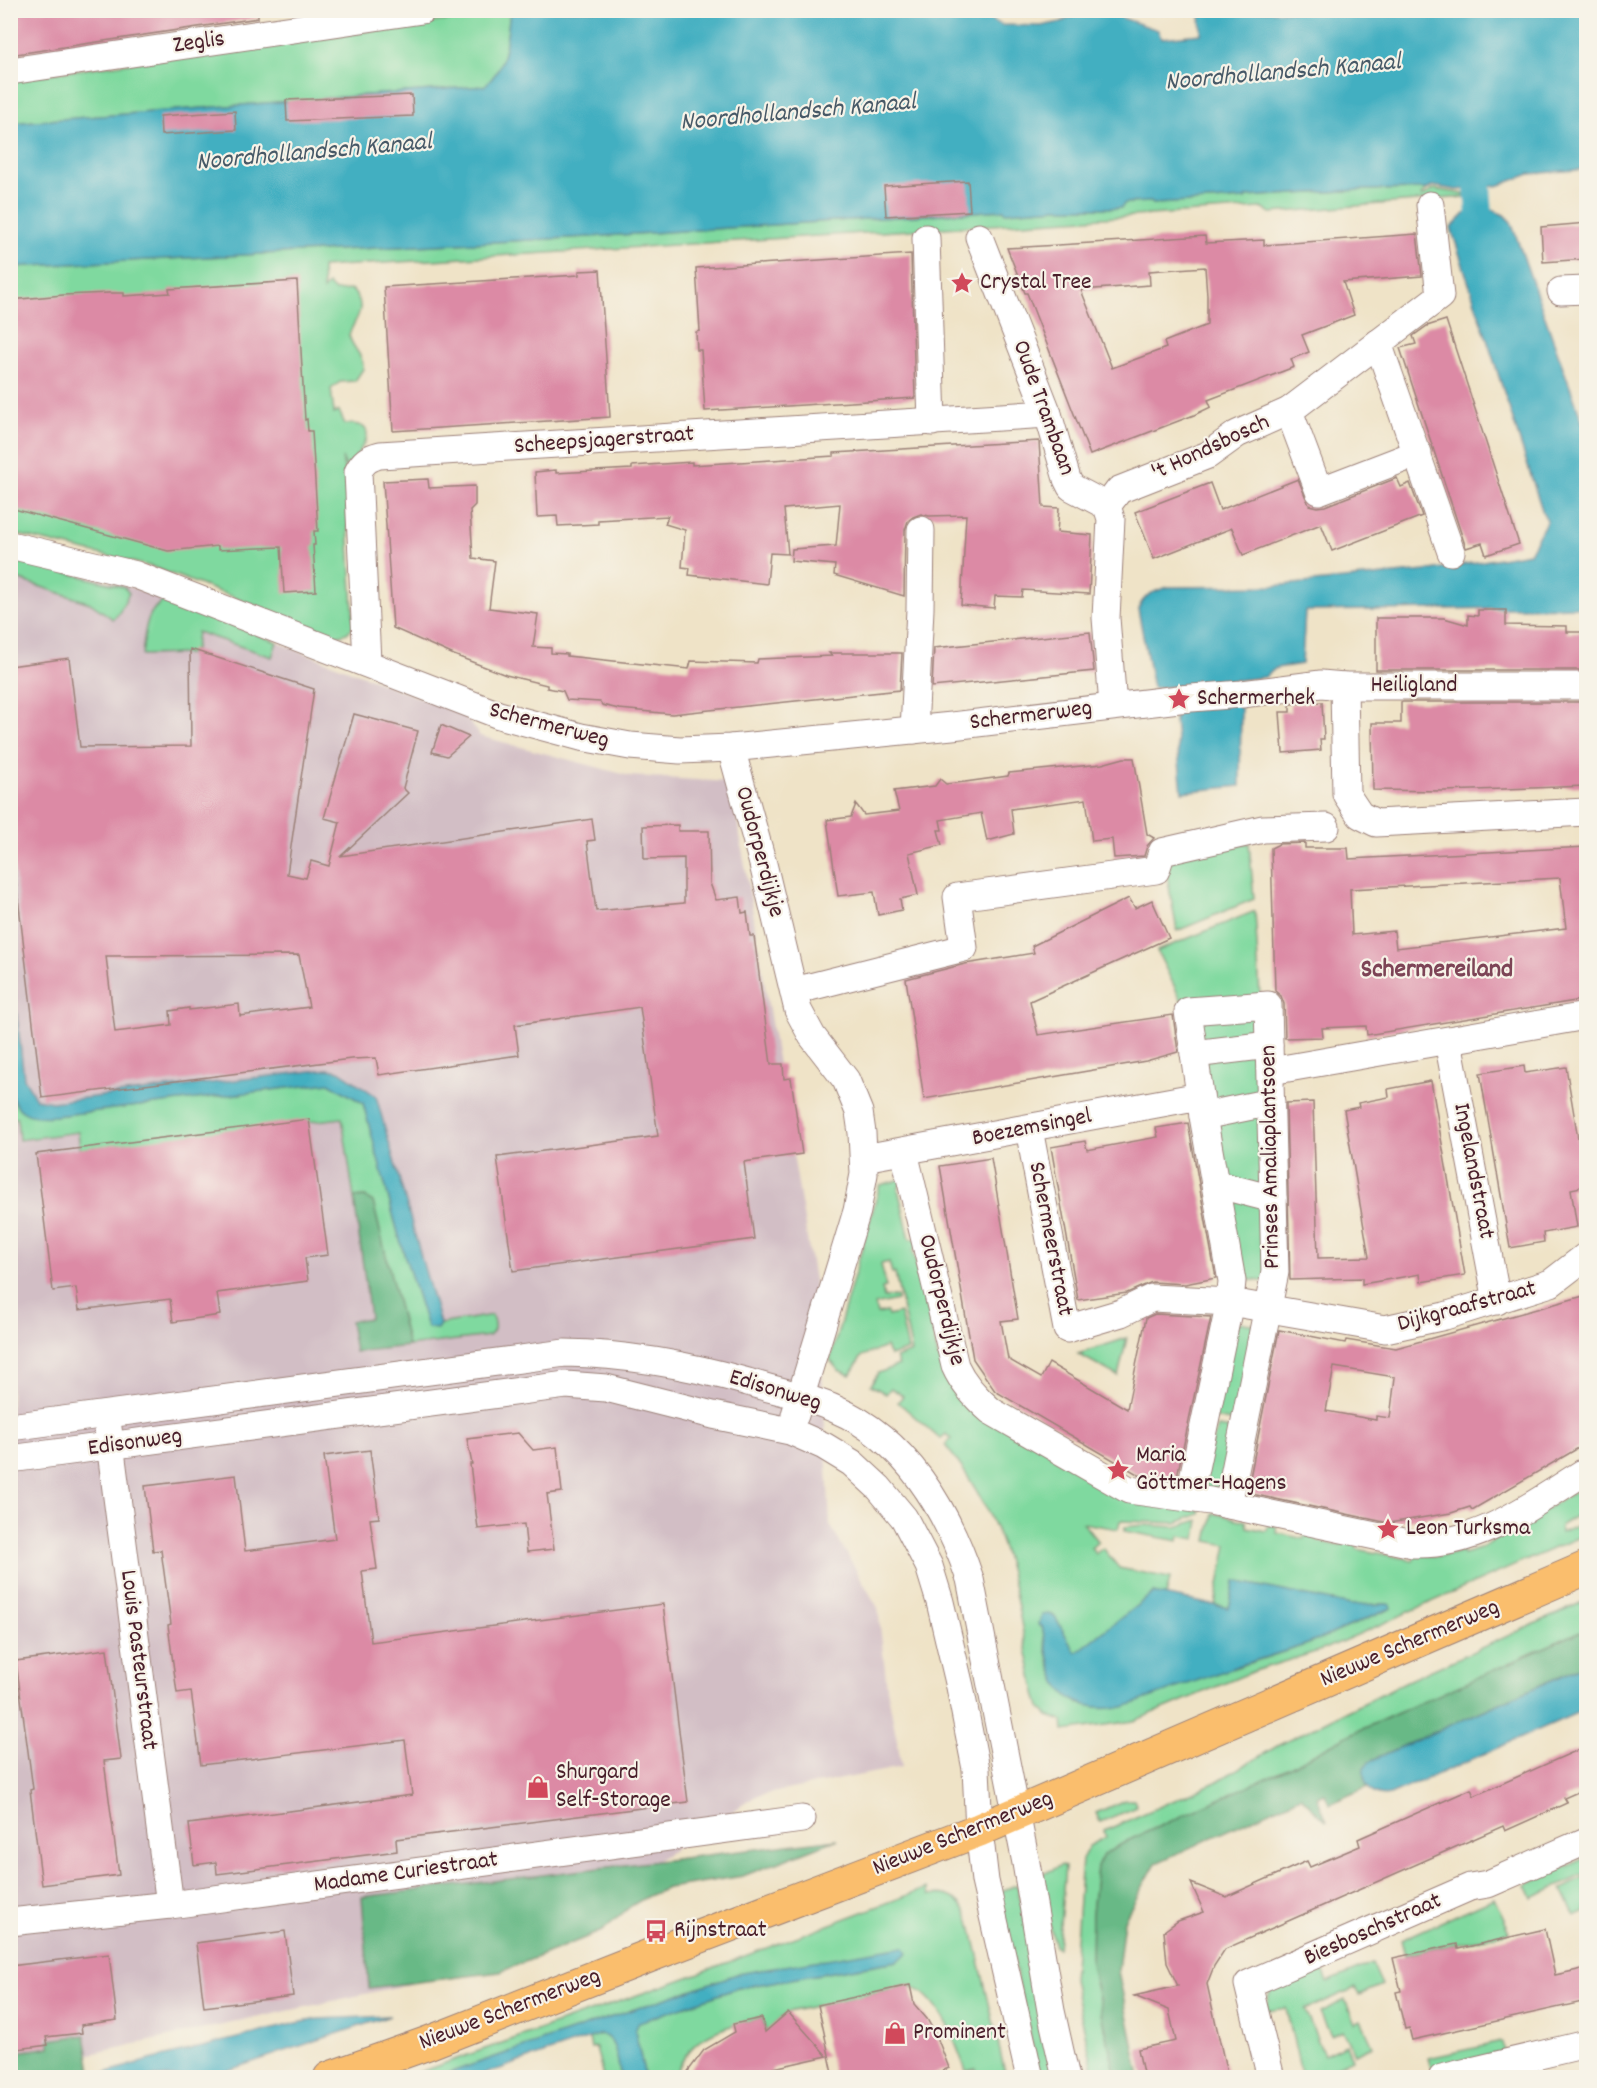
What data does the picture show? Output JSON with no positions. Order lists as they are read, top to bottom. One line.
{"streets":{"main road":["Nieuwe Schermerweg"],"street":["Zeglis","Oude Trambaan","Scheepsjagerstraat","'t Hondsbosch","Heiligland","Schermerweg","Oudorperdijkje","Boezemsingel","Prinses Amaliaplantsoen","Ingelandstraat","Schermeerstraat","Dijkgraafstraat","Edisonweg","Louis Pasteurstraat","Madame Curiestraat","Biesboschstraat"]},"crossings":[["Oude Trambaan","Scheepsjagerstraat"],["Oude Trambaan","'t Hondsbosch"],["Scheepsjagerstraat","Schermerweg"],["Heiligland","Schermerweg"],["Schermerweg","Oudorperdijkje"],["Oudorperdijkje","Boezemsingel"],["Oudorperdijkje","Prinses Amaliaplantsoen"],["Oudorperdijkje","Edisonweg"],["Boezemsingel","Prinses Amaliaplantsoen"],["Boezemsingel","Schermeerstraat"],["Prinses Amaliaplantsoen","Schermeerstraat"],["Prinses Amaliaplantsoen","Dijkgraafstraat"],["Ingelandstraat","Dijkgraafstraat"],["Edisonweg","Nieuwe Schermerweg"],["Edisonweg","Louis Pasteurstraat"],["Louis Pasteurstraat","Madame Curiestraat"]],"districts":["Schermereiland"],"water":["Noordhollandsch Kanaal"],"places":{"place":["Crystal Tree","Schermerhek","Maria Göttmer-Hagens","Leon Turksma"],"shop":["Shurgard Self-Storage","Prominent"],"bus stop":["Rijnstraat"]}}
